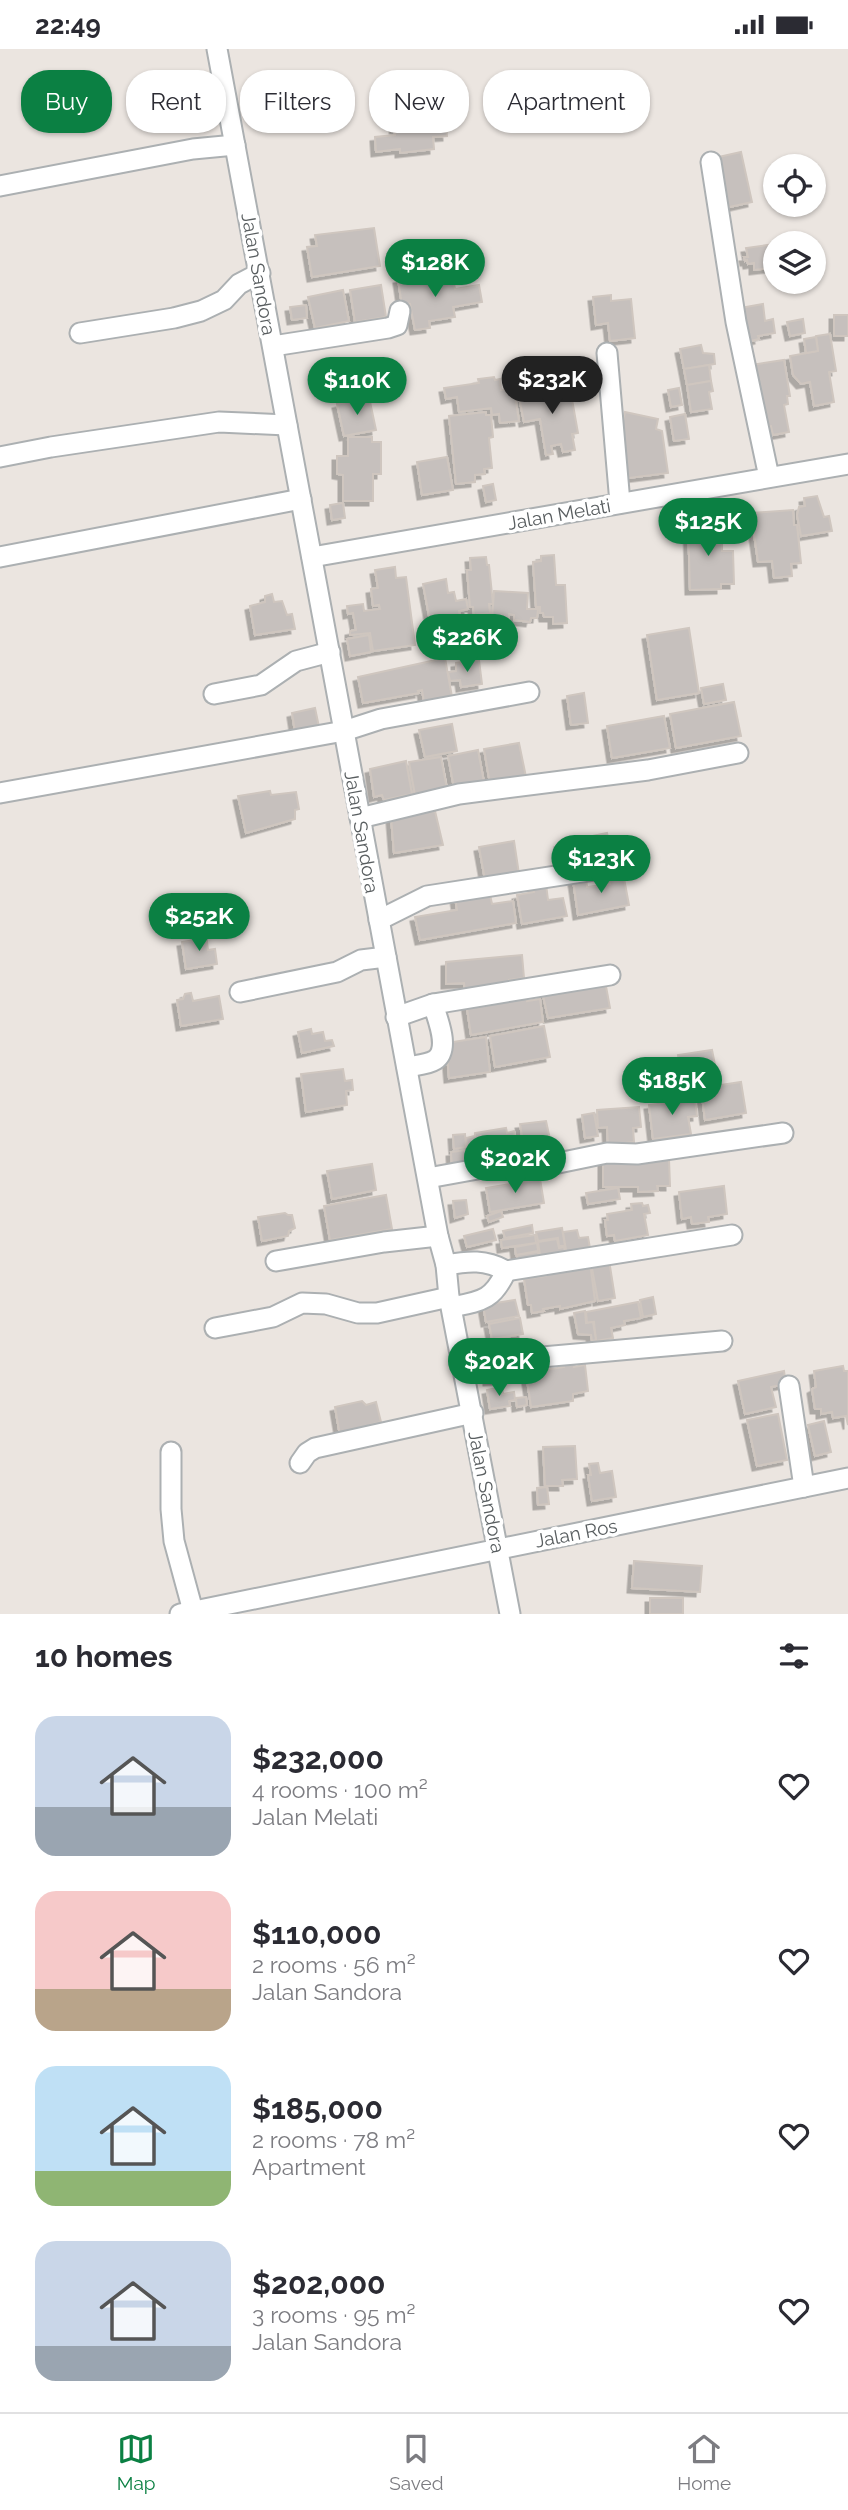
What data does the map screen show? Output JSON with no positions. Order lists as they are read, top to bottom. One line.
{"streets":{"street":["Jalan Sandora","Jalan Melati","Jalan Ros"]},"crossings":[["Jalan Sandora","Jalan Melati"],["Jalan Sandora","Jalan Ros"]],"page":{"status":"22:49","chip":["Buy","Rent","Filters","New","Apartment"],"price":["$128K","$232K","$110K","$125K","$226K","$123K","$252K","$185K","$202K","$202K"],"heading":"10 homes","list":[{"name":"$232,000","note":"4 rooms · 100 m² · Jalan Melati"},{"name":"$110,000","note":"2 rooms · 56 m² · Jalan Sandora"},{"name":"$185,000","note":"2 rooms · 78 m² · Apartment"},{"name":"$202,000","note":"3 rooms · 95 m² · Jalan Sandora"}],"tabs":["Map","Saved","Home"]}}
